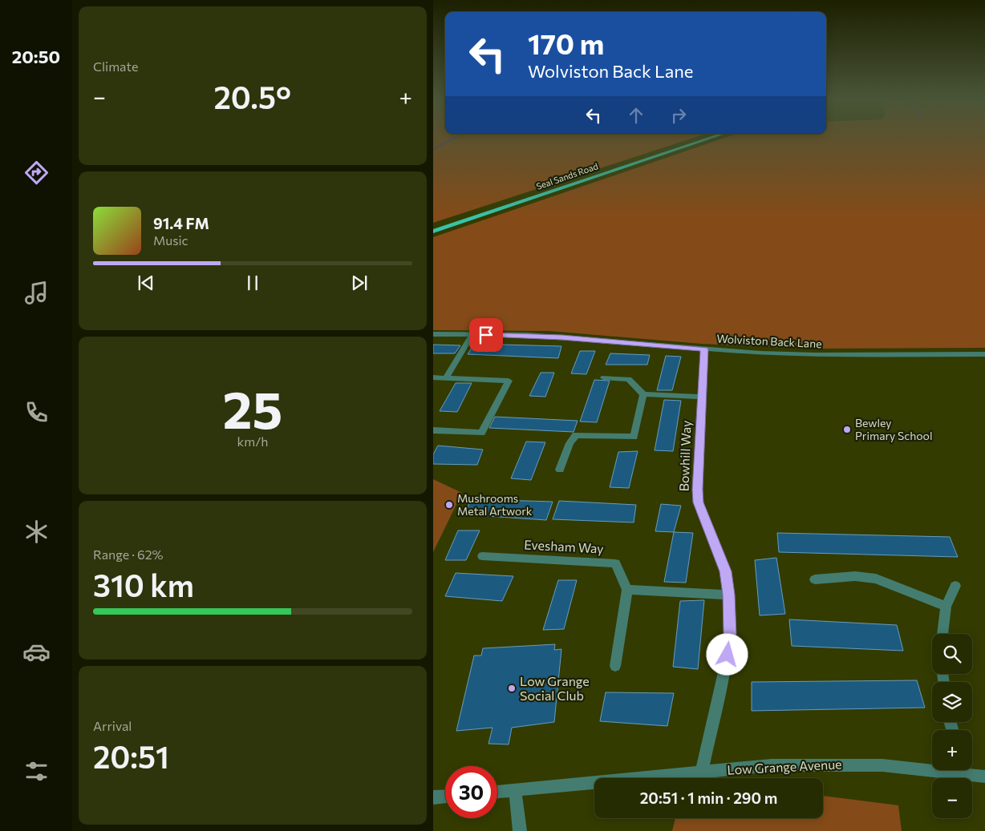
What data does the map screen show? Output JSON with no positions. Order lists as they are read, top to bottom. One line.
{"streets":{"main road":["Seal Sands Road"],"street":["Wolviston Back Lane","Bowhill Way","Evesham Way","Low Grange Avenue"]},"crossings":[["Wolviston Back Lane","Bowhill Way"],["Bowhill Way","Low Grange Avenue"]],"places":["Bewley Primary School","Mushrooms Metal Artwork","Low Grange Social Club"],"page":{"tabs":"20:50","tile":["Climate",["25","km/h"],["Range · 62%","310 km"],["Arrival","20:51"]],"turn":["170 m","Wolviston Back Lane"],"heat":["−","20.5°","+"],"song":["91.4 FM","Music"],"map_buttons":["+","−"],"limit":"30","trip":"20:51 · 1 min · 290 m"}}
